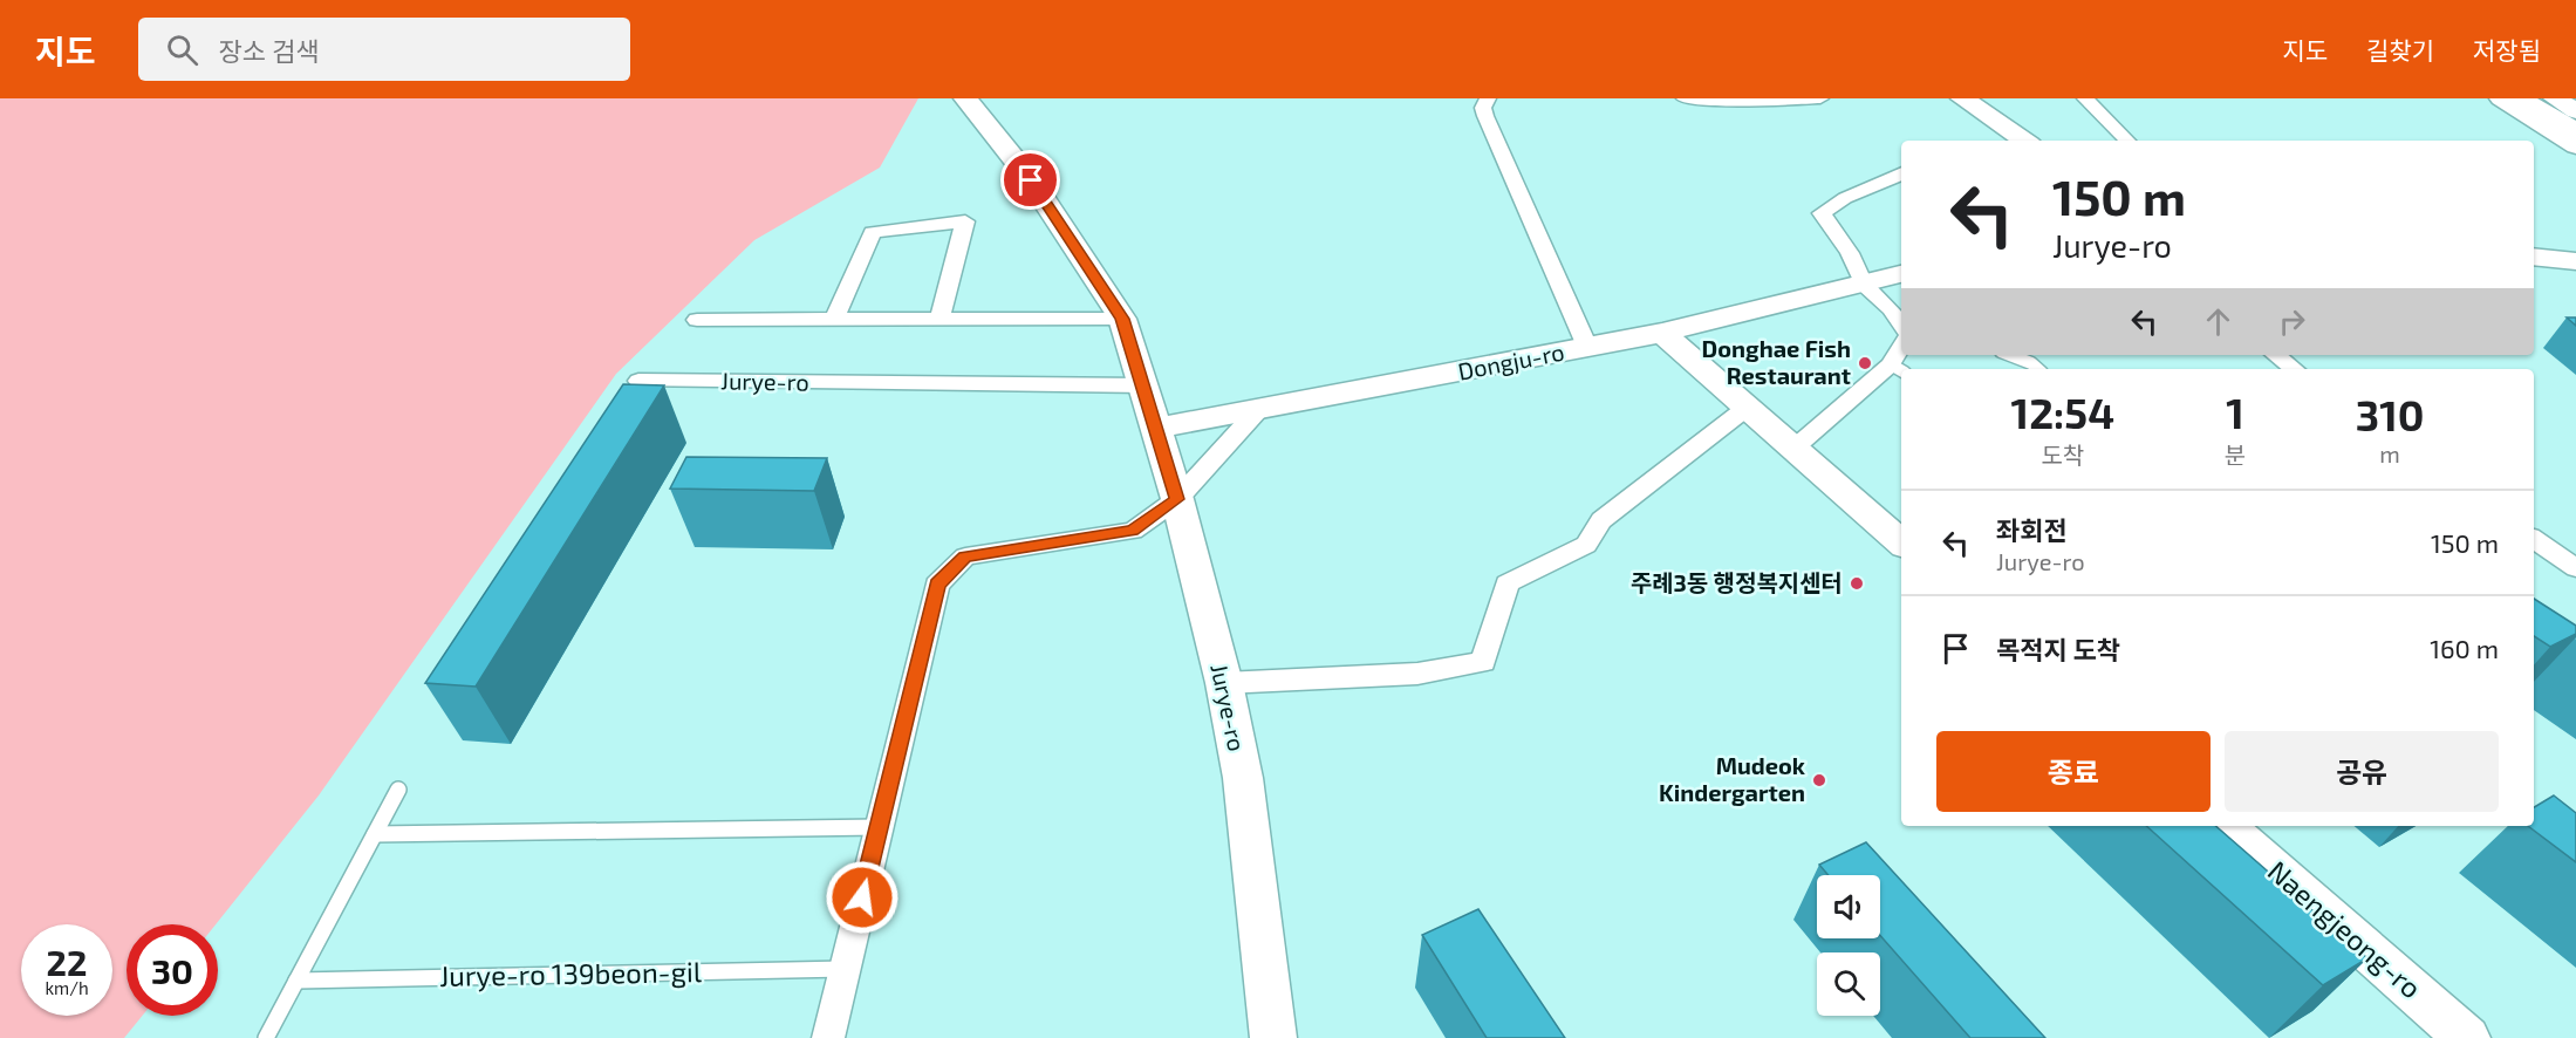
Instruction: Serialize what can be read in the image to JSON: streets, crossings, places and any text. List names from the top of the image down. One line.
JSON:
{"streets":{"street":["Dongju-ro","Jurye-ro","Naengjeong-ro"],"lane":["Jurye-ro 139beon-gil"]},"crossings":[["Dongju-ro","Jurye-ro"]],"places":["Donghae Fish Restaurant","주례3동 행정복지센터","Mudeok Kindergarten"],"page":{"header":"지도","search":"장소 검색","nav":["지도","길찾기","저장됨"],"turn":["150 m","Jurye-ro"],"eta":["12:54","도착","1","분","310","m"],"list":[{"name":"좌회전","note":"Jurye-ro","value":"150 m"},{"name":"목적지 도착","value":"160 m"}],"buttons":["종료","공유"],"speed":"22 km/h","limit":"30"}}
